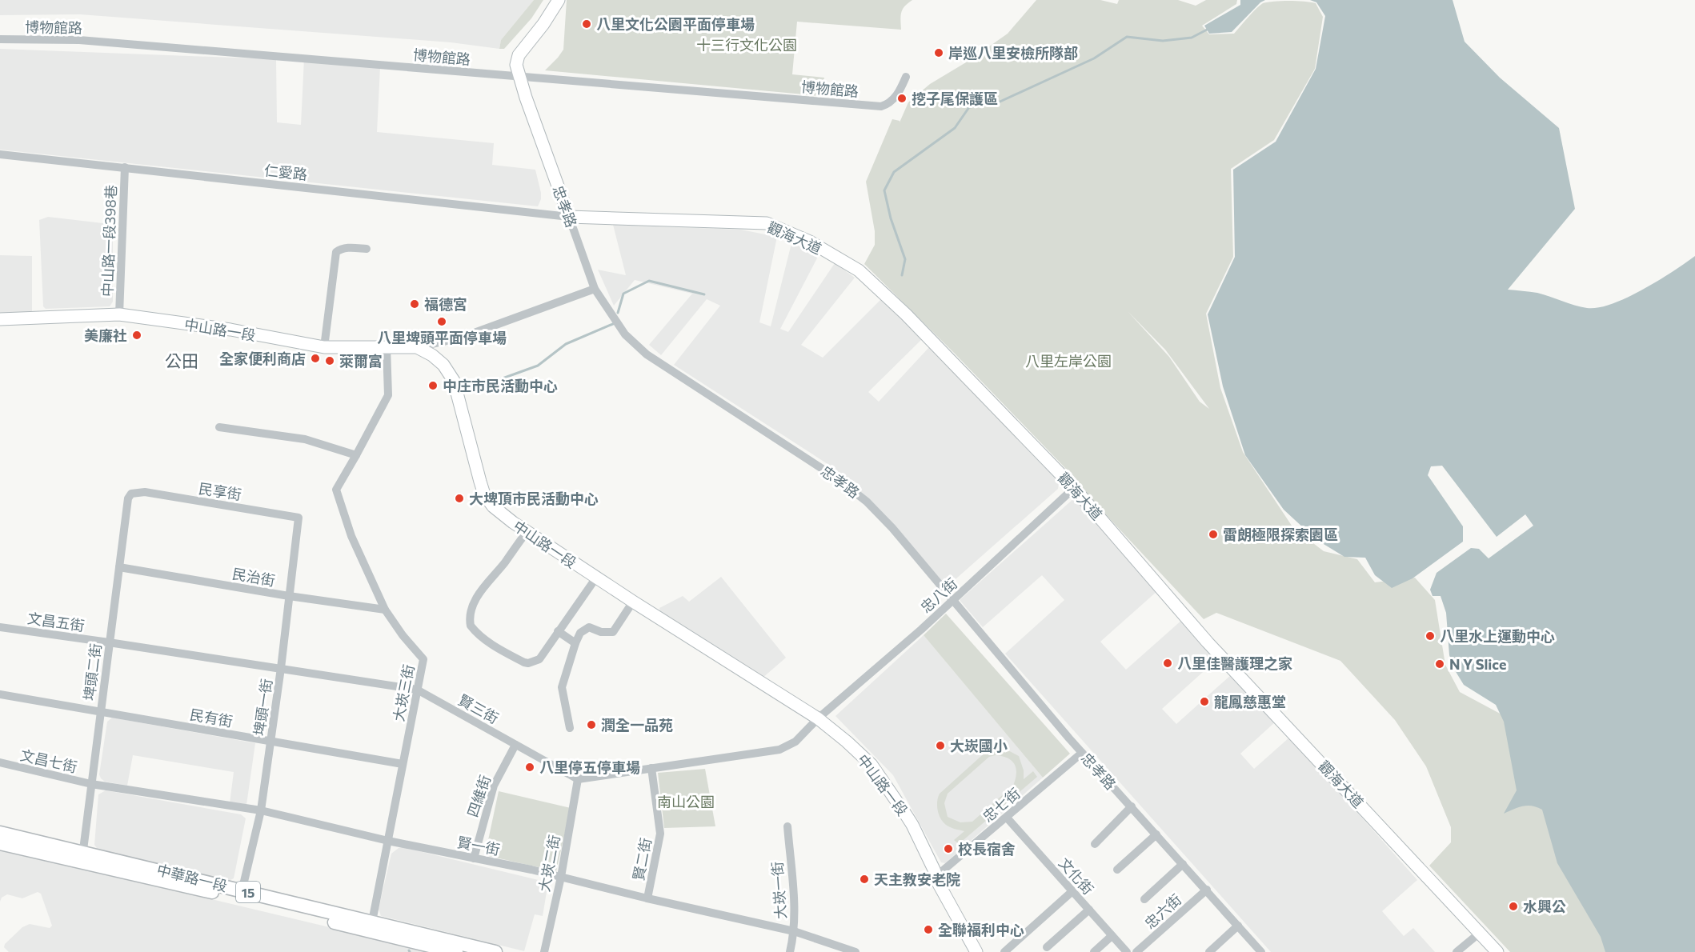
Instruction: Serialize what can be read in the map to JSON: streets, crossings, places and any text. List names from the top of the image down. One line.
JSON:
{"streets":{"main road":["中華路一段","15"],"street":["博物館路","仁愛路","忠孝路","觀海大道","中山路一段398巷","中山路一段","民享街","民治街","忠八街","文昌五街","埤頭二街","大崁三街","埤頭一街","賢三街","民有街","文昌七街","四維街","忠七街","賢一街","賢二街","大崁二街","文化街","大崁一街","忠六街"]},"crossings":[["博物館路","忠孝路"],["仁愛路","忠孝路"],["仁愛路","觀海大道"],["仁愛路","中山路一段398巷"],["忠孝路","觀海大道"],["忠孝路","忠八街"],["忠孝路","忠七街"],["忠孝路","忠六街"],["觀海大道","忠八街"],["中山路一段398巷","中山路一段"],["中山路一段","忠八街"],["中山路一段","大崁三街"],["中山路一段","忠七街"],["民享街","埤頭二街"],["民享街","埤頭一街"],["民治街","埤頭二街"],["民治街","大崁三街"],["民治街","埤頭一街"],["文昌五街","埤頭二街"],["文昌五街","賢三街"],["埤頭二街","賢三街"],["埤頭二街","民有街"],["埤頭二街","文昌七街"],["埤頭二街","賢一街"],["埤頭二街","中華路一段"],["大崁三街","賢三街"],["大崁三街","民有街"],["大崁三街","賢一街"],["大崁三街","中華路一段"],["埤頭一街","賢三街"],["埤頭一街","民有街"],["埤頭一街","賢一街"],["埤頭一街","中華路一段"],["賢三街","四維街"],["賢三街","大崁二街"],["文昌七街","賢一街"],["四維街","賢一街"],["忠七街","文化街"],["賢一街","賢二街"],["賢一街","大崁二街"],["賢一街","大崁一街"]],"districts":["公田"],"parks":["十三行文化公園","八里左岸公園","南山公園"],"places":["八里文化公園平面停車場","岸巡八里安檢所隊部","挖子尾保護區","福德宮","八里埤頭平面停車場","美廉社","全家便利商店","萊爾富","中庄市民活動中心","大埤頂市民活動中心","雷朗極限探索園區","八里水上運動中心","八里佳醫護理之家","N Y Slice","龍鳳慈惠堂","潤全一品苑","大崁國小","八里停五停車場","校長宿舍","天主教安老院","水興公","全聯福利中心"]}
